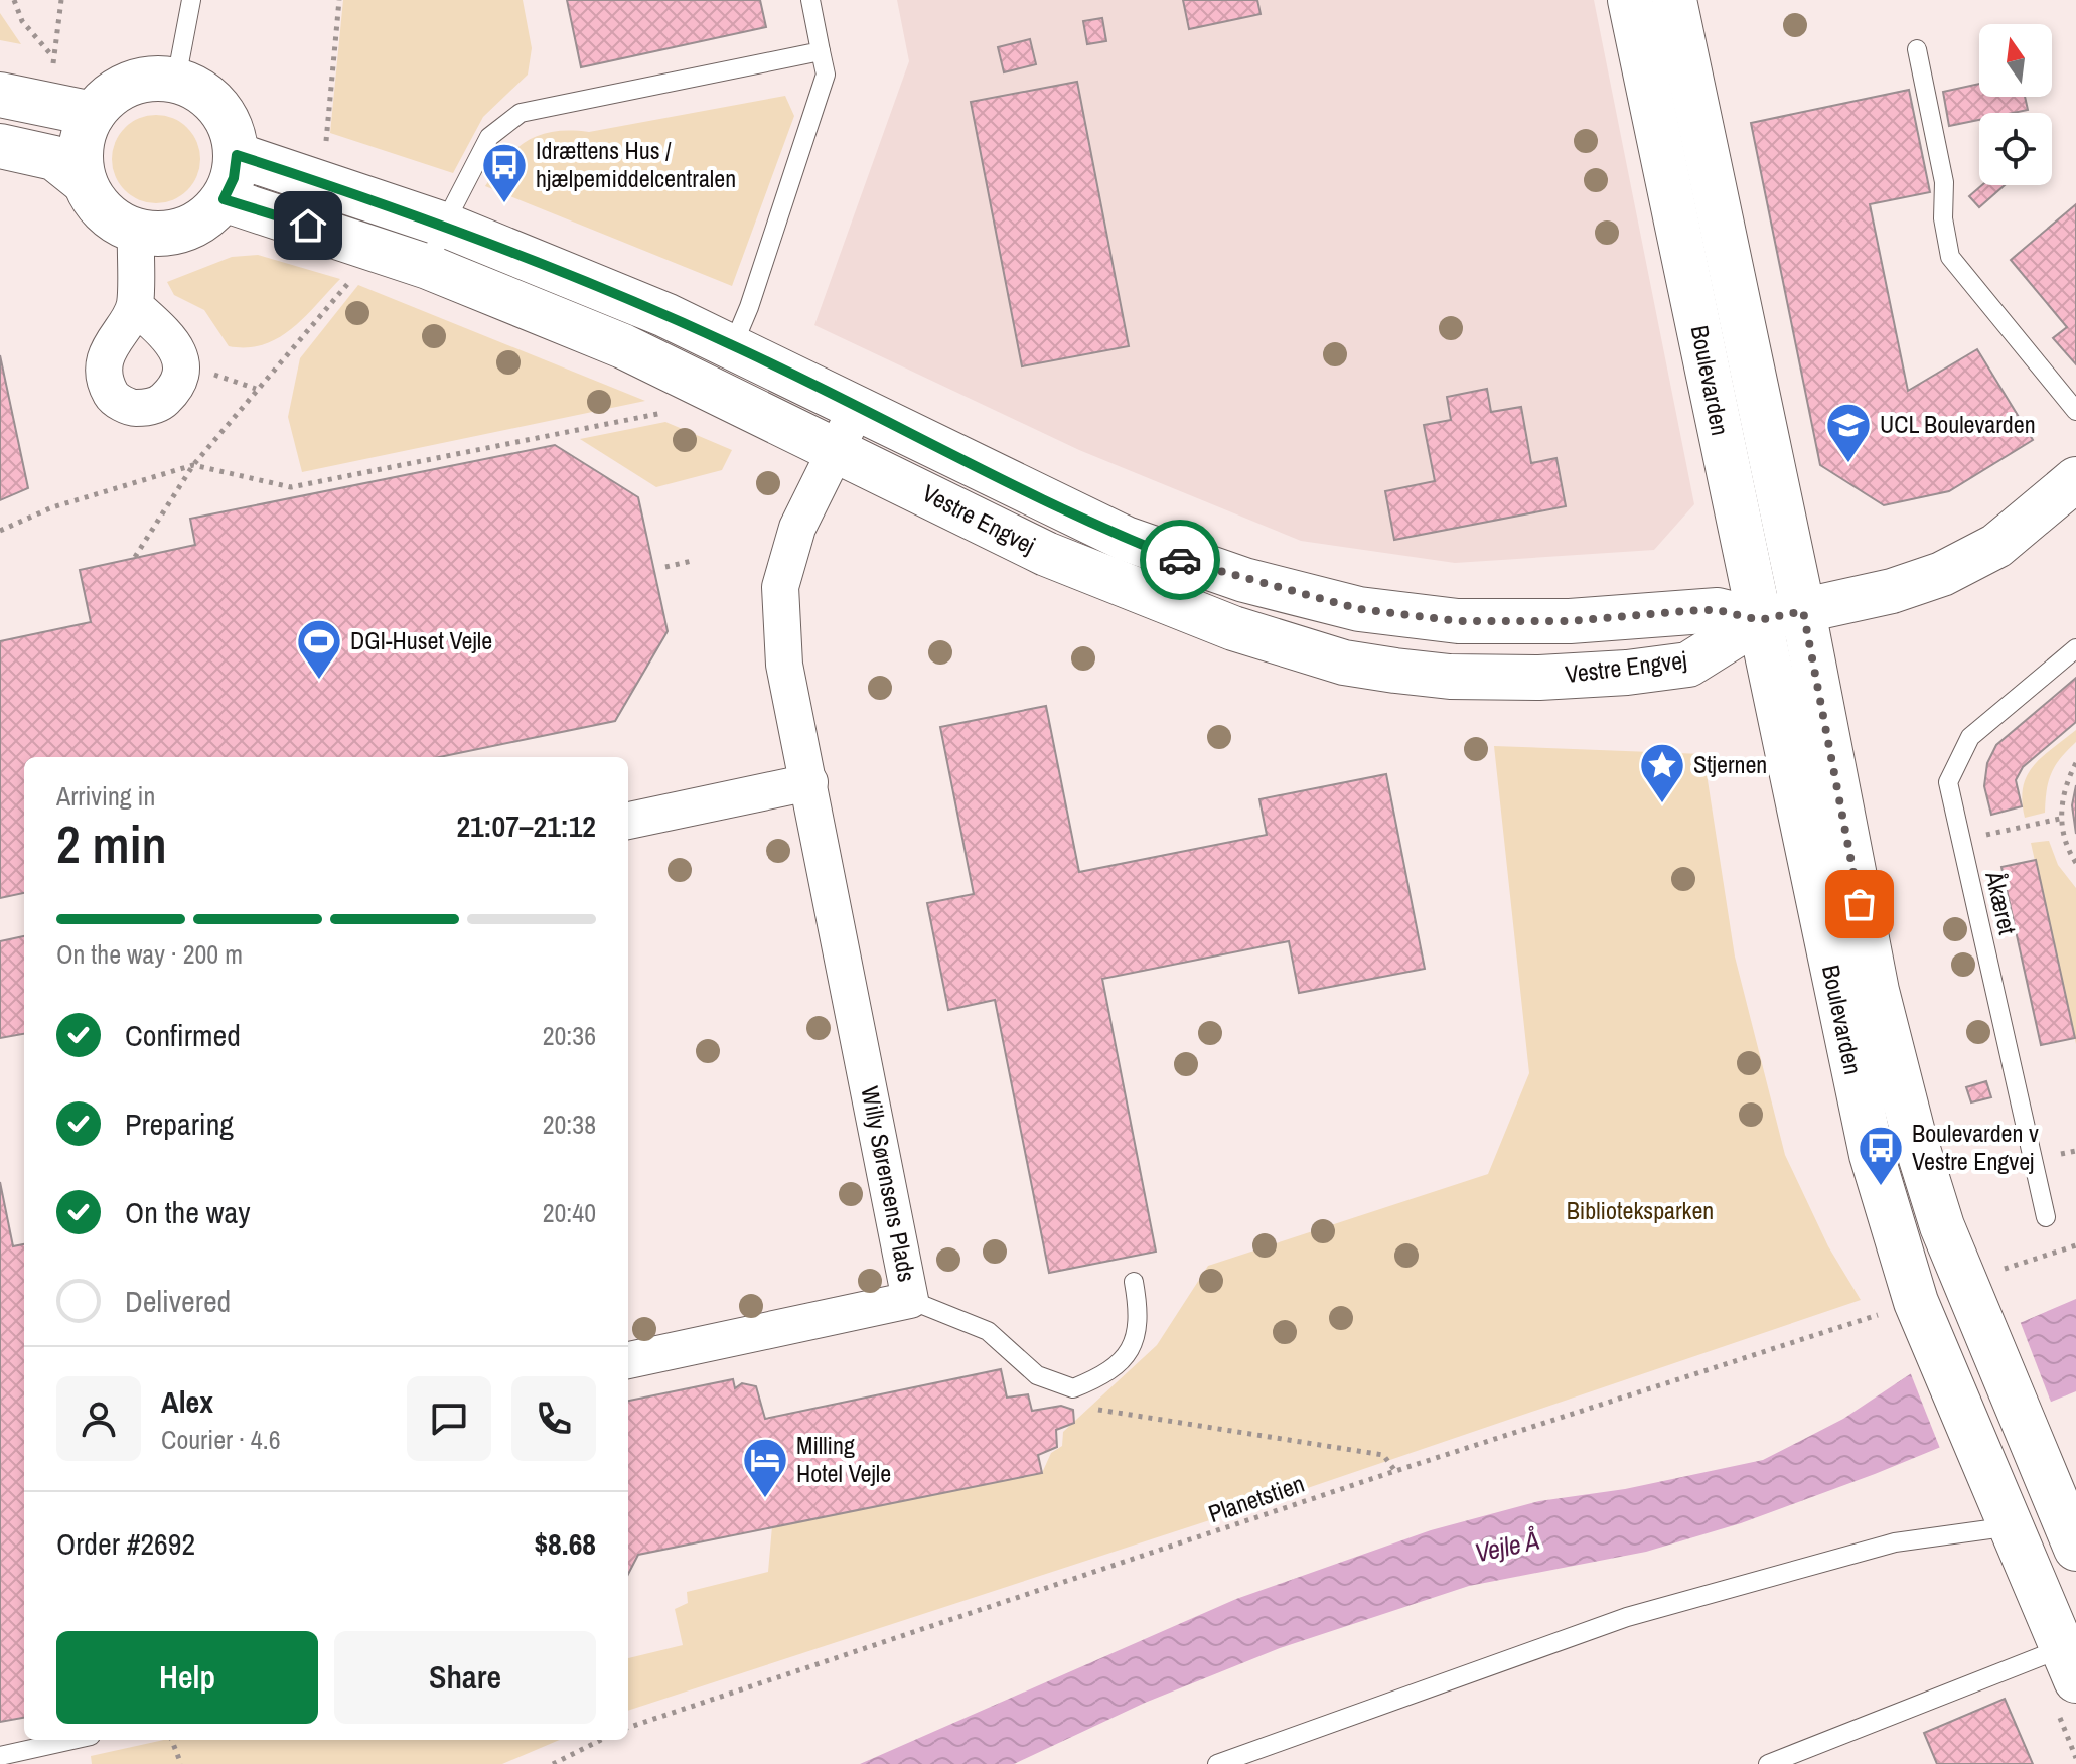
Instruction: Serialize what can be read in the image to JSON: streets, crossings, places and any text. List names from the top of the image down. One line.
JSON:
{"streets":{"street":["Boulevarden","Vestre Engvej","Willy Sørensens Plads"],"lane":["Åkæret"],"path":["Planetstien"]},"crossings":[["Boulevarden","Vestre Engvej"],["Vestre Engvej","Willy Sørensens Plads"]],"water":["Vejle Å"],"parks":["Biblioteksparken"],"places":{"bus stop":["Idrættens Hus / hjælpemiddelcentralen","Boulevarden v Vestre Engvej"],"school or university":["UCL Boulevarden"],"sports":["DGI-Huset Vejle"],"place":["Stjernen"],"hotel":["Milling Hotel Vejle"]},"north":"top","page":{"heading":["2 min","Arriving in","21:07–21:12"],"panel":["Alex","Courier · 4.6","Order #2692","$8.68"],"bar":"On the way · 200 m","list":[["Confirmed","20:36"],["Preparing","20:38"],["On the way","20:40"],"Delivered"],"buttons":["Help","Share"]}}
